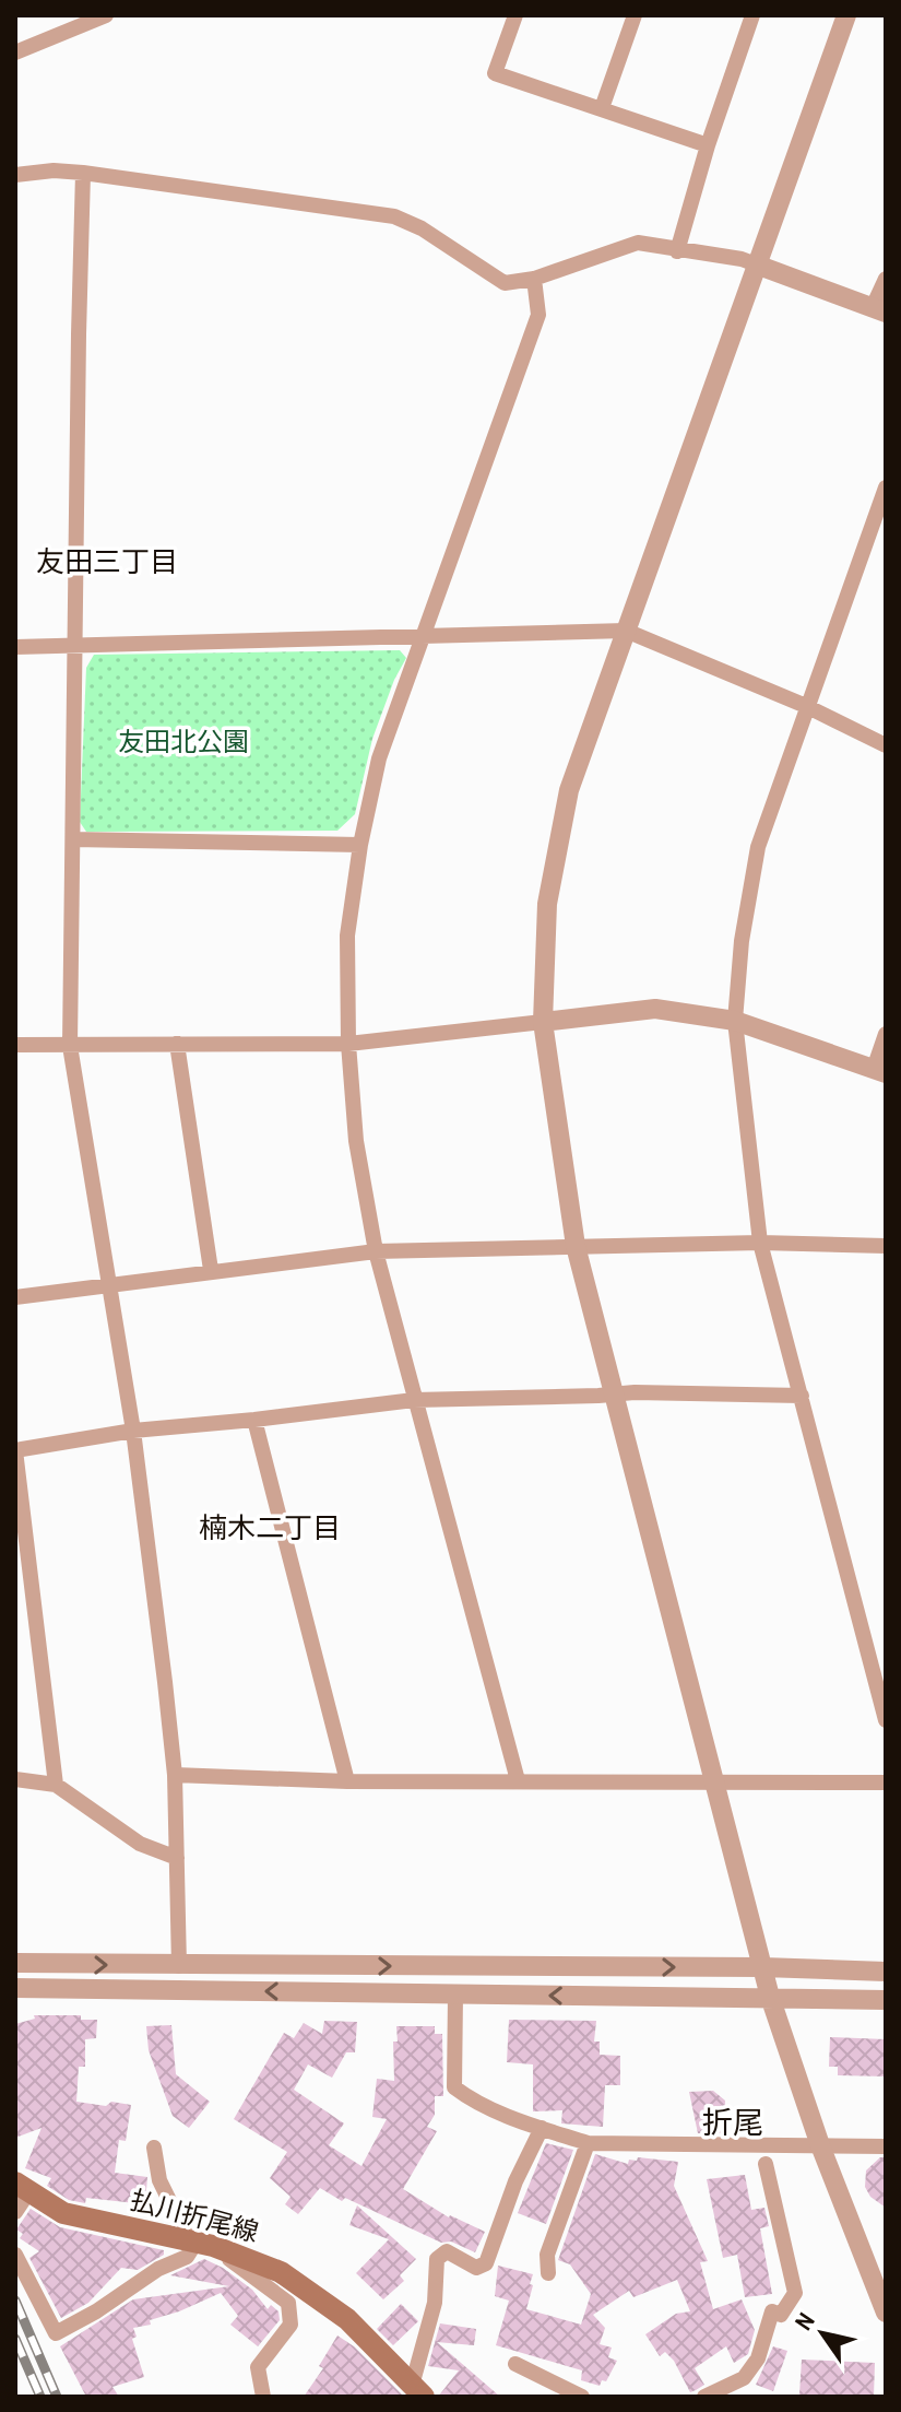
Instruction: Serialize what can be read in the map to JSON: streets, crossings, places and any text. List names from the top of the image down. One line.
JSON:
{"streets":{"main road":["払川折尾線"]},"districts":["友田三丁目","楠木二丁目","折尾"],"parks":["友田北公園"],"north":"top left"}
